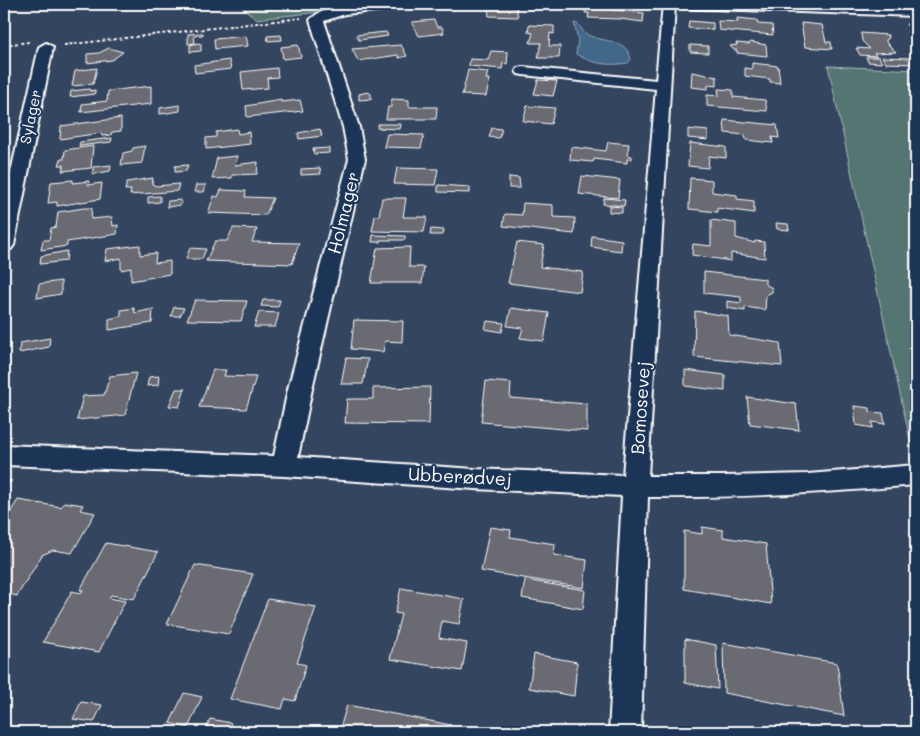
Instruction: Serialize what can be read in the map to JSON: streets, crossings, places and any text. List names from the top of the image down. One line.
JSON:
{"streets":{"street":["Sylager","Holmager","Bomosevej","Ubberødvej"]},"crossings":[["Holmager","Ubberødvej"],["Bomosevej","Ubberødvej"]]}
